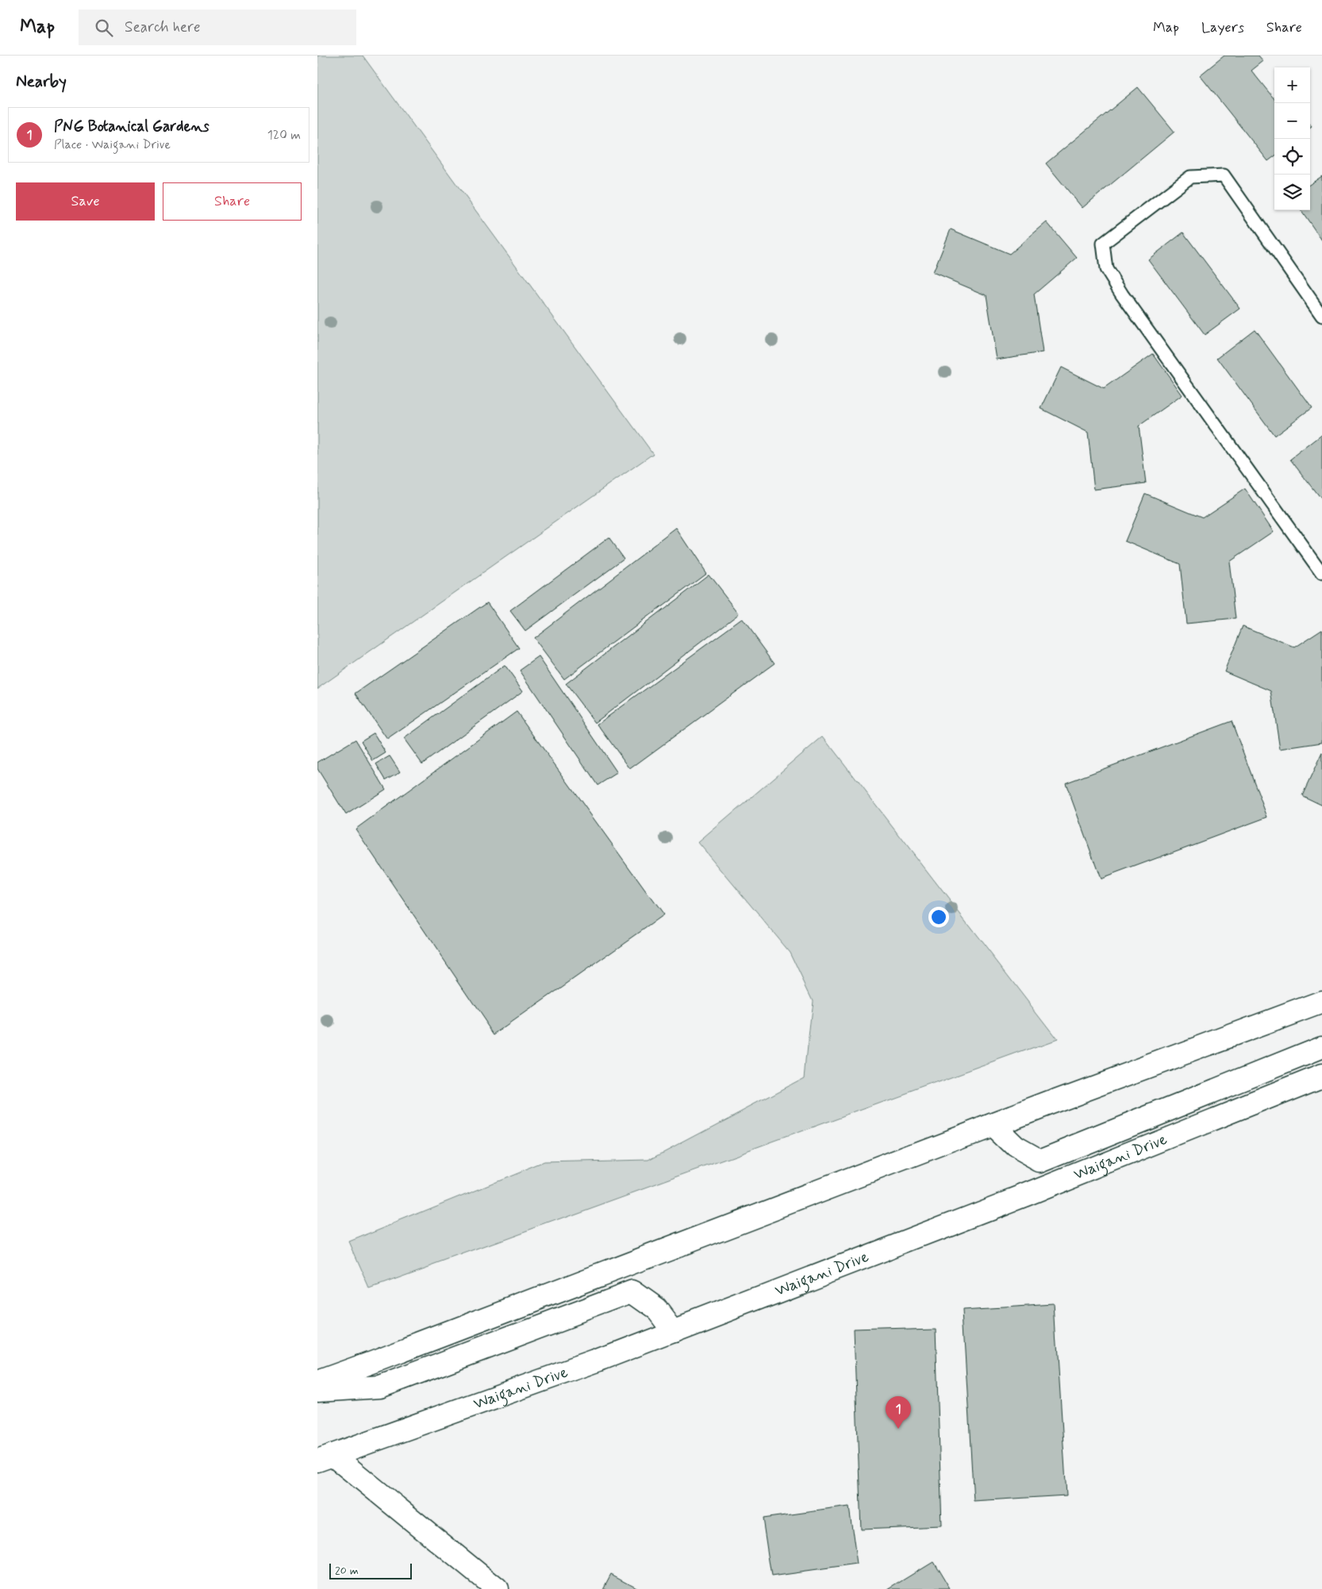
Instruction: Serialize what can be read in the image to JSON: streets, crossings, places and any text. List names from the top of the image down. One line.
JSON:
{"streets":{"main road":["Waigani Drive"]},"scale_bar":"20 m","page":{"header":"Map","search":"Search here","nav":["Map","Layers","Share"],"heading":"Nearby","map_buttons":["+","−"],"list":[{"mark":"1","name":"PNG Botanical Gardens","note":"Place · Waigani Drive","value":"120 m"}],"buttons":["Save","Share"],"pins":"1","scale":"20 m"}}
